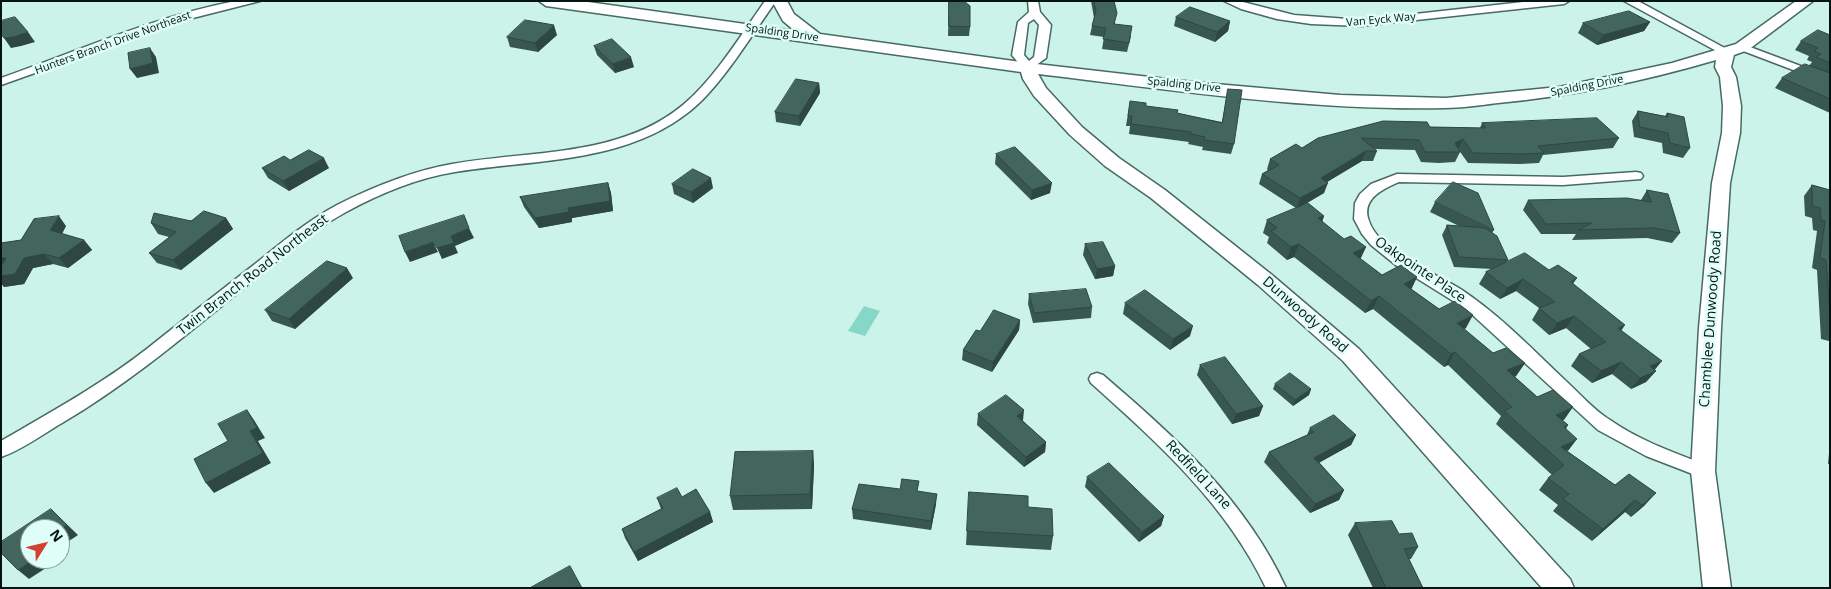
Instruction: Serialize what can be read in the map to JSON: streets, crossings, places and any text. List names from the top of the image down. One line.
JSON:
{"streets":{"street":["Van Eyck Way","Spalding Drive","Hunters Branch Drive Northeast","Oakpointe Place","Twin Branch Road Northeast","Dunwoody Road","Chamblee Dunwoody Road","Redfield Lane"]},"crossings":[["Spalding Drive","Twin Branch Road Northeast"],["Spalding Drive","Dunwoody Road"],["Spalding Drive","Chamblee Dunwoody Road"],["Oakpointe Place","Chamblee Dunwoody Road"]],"north":"top right"}
